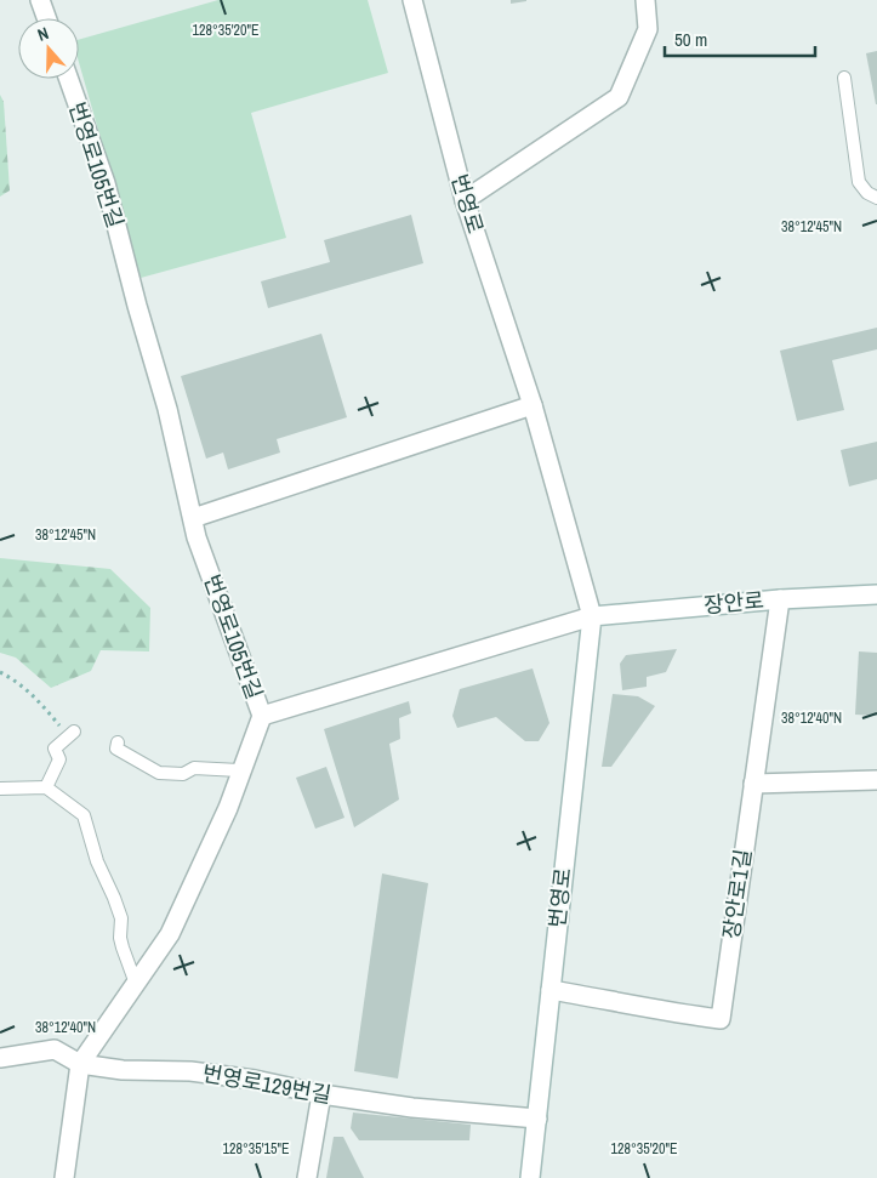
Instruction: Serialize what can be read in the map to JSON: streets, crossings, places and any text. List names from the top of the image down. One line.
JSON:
{"streets":{"street":["번영로105번길","번영로","장안로","장안로1길","번영로129번길"]},"crossings":[["번영로105번길","번영로129번길"],["번영로","장안로"],["번영로","장안로1길"],["번영로","번영로129번길"],["장안로","장안로1길"]],"scale_bar":"50 m","north":"top","coordinates":["128°35'20\"E","38°12'45\"N","38°12'40\"N","128°35'15\"E"]}
